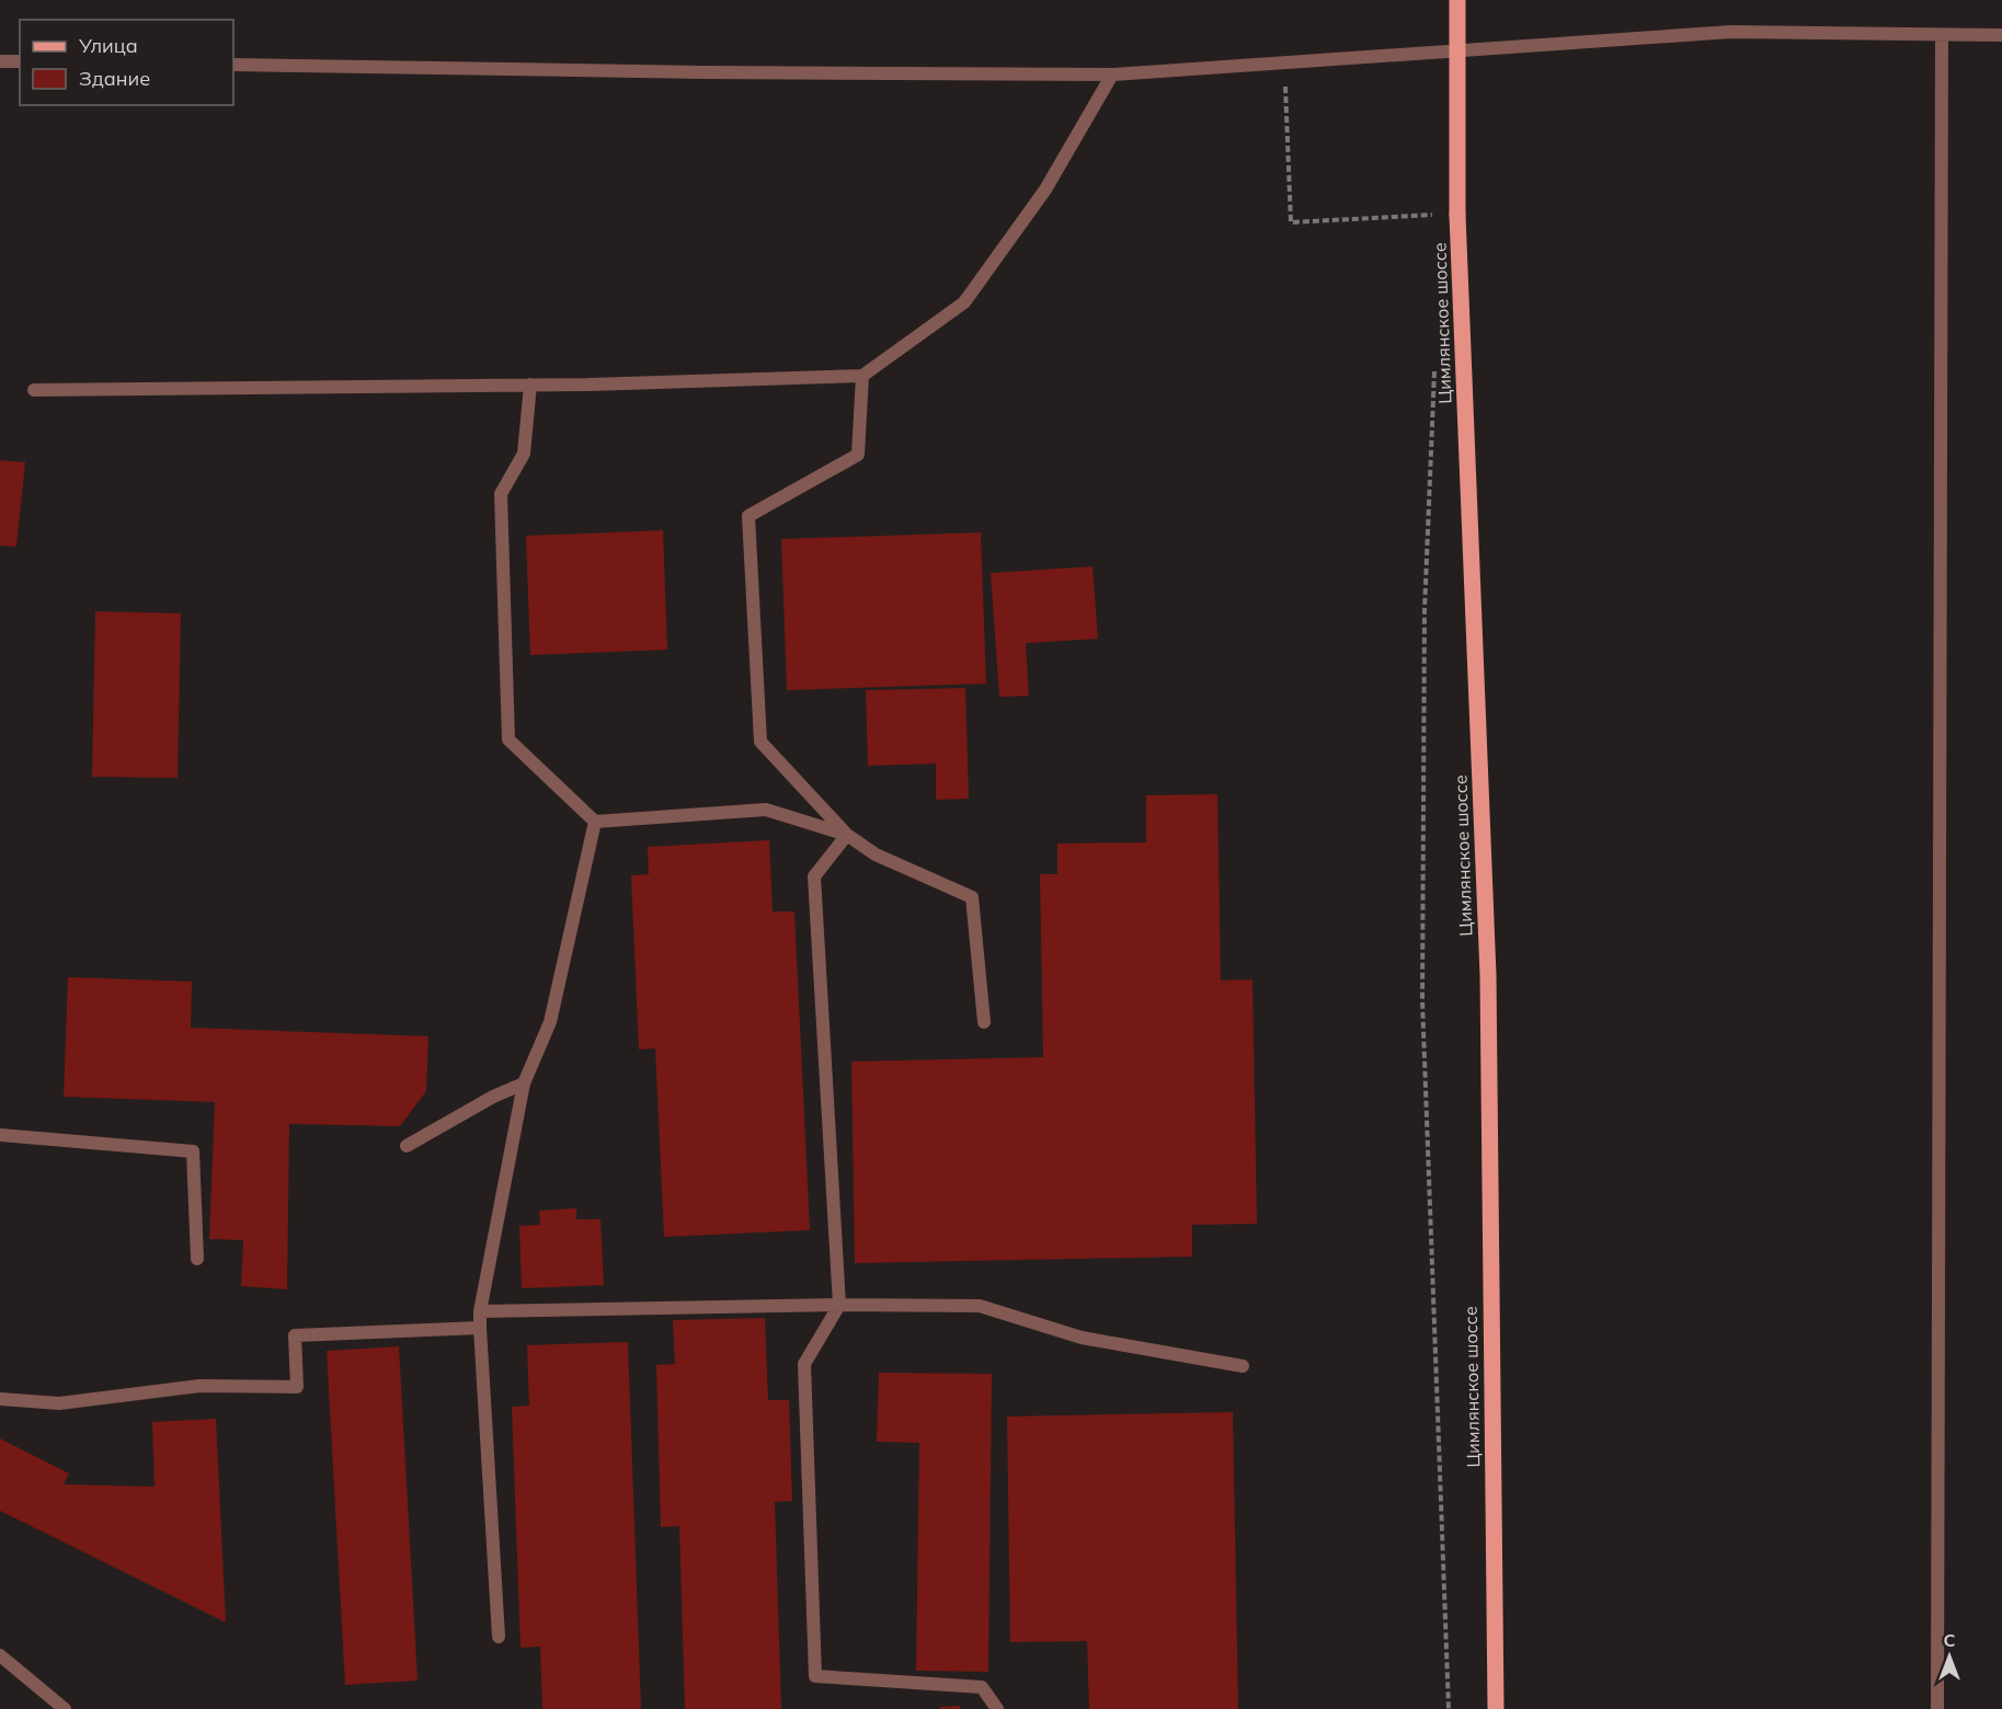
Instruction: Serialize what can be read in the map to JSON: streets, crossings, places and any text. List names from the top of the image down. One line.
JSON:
{"streets":{"main road":["Цимлянское шоссе"]},"legend":["Улица","Здание"],"north":"top"}
